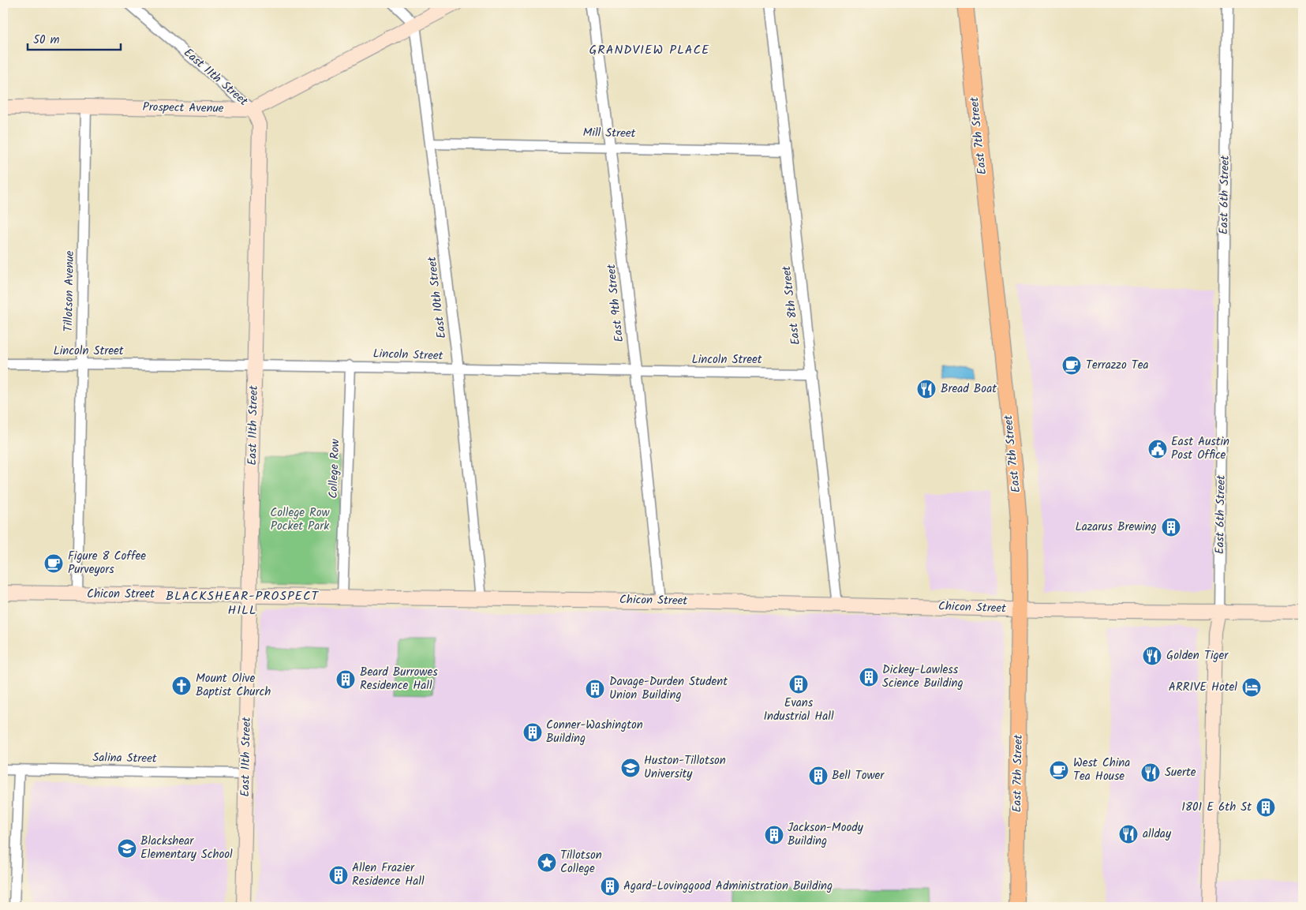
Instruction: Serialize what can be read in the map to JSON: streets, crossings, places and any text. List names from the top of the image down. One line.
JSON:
{"streets":{"main road":["East 7th Street"],"street":["East 11th Street","Prospect Avenue","Mill Street","East 6th Street","Tillotson Avenue","East 10th Street","East 9th Street","East 8th Street","Lincoln Street","College Row","Chicon Street","Salina Street"]},"crossings":[["East 11th Street","Prospect Avenue"],["East 11th Street","Lincoln Street"],["East 11th Street","Chicon Street"],["East 11th Street","Salina Street"],["Prospect Avenue","Tillotson Avenue"],["Prospect Avenue","East 10th Street"],["Mill Street","East 10th Street"],["Mill Street","East 9th Street"],["Mill Street","East 8th Street"],["East 7th Street","Chicon Street"],["East 6th Street","Chicon Street"],["Tillotson Avenue","Lincoln Street"],["Tillotson Avenue","Chicon Street"],["East 10th Street","Lincoln Street"],["East 10th Street","Chicon Street"],["East 9th Street","Lincoln Street"],["East 9th Street","Chicon Street"],["East 8th Street","Lincoln Street"],["East 8th Street","Chicon Street"],["Lincoln Street","College Row"],["College Row","Chicon Street"]],"districts":["GRANDVIEW PLACE","BLACKSHEAR-PROSPECT HILL"],"parks":["College Row Pocket Park"],"places":{"cafe":["Terrazzo Tea","Figure 8 Coffee Purveyors","West China Tea House"],"restaurant":["Bread Boat","Golden Tiger","Suerte","allday"],"public building":["East Austin Post Office"],"building":["Lazarus Brewing","Dickey-Lawless Science Building","Beard Burrowes Residence Hall","Evans Industrial Hall","Davage-Durden Student Union Building","Conner-Washington Building","Bell Tower","1801 E 6th St","Jackson-Moody Building","Allen Frazier Residence Hall","Agard-Lovinggood Administration Building"],"church":["Mount Olive Baptist Church"],"hotel":["ARRIVE Hotel"],"school or university":["Huston-Tillotson University","Blackshear Elementary School"],"place":["Tillotson College"]},"scale_bar":"50 m"}
